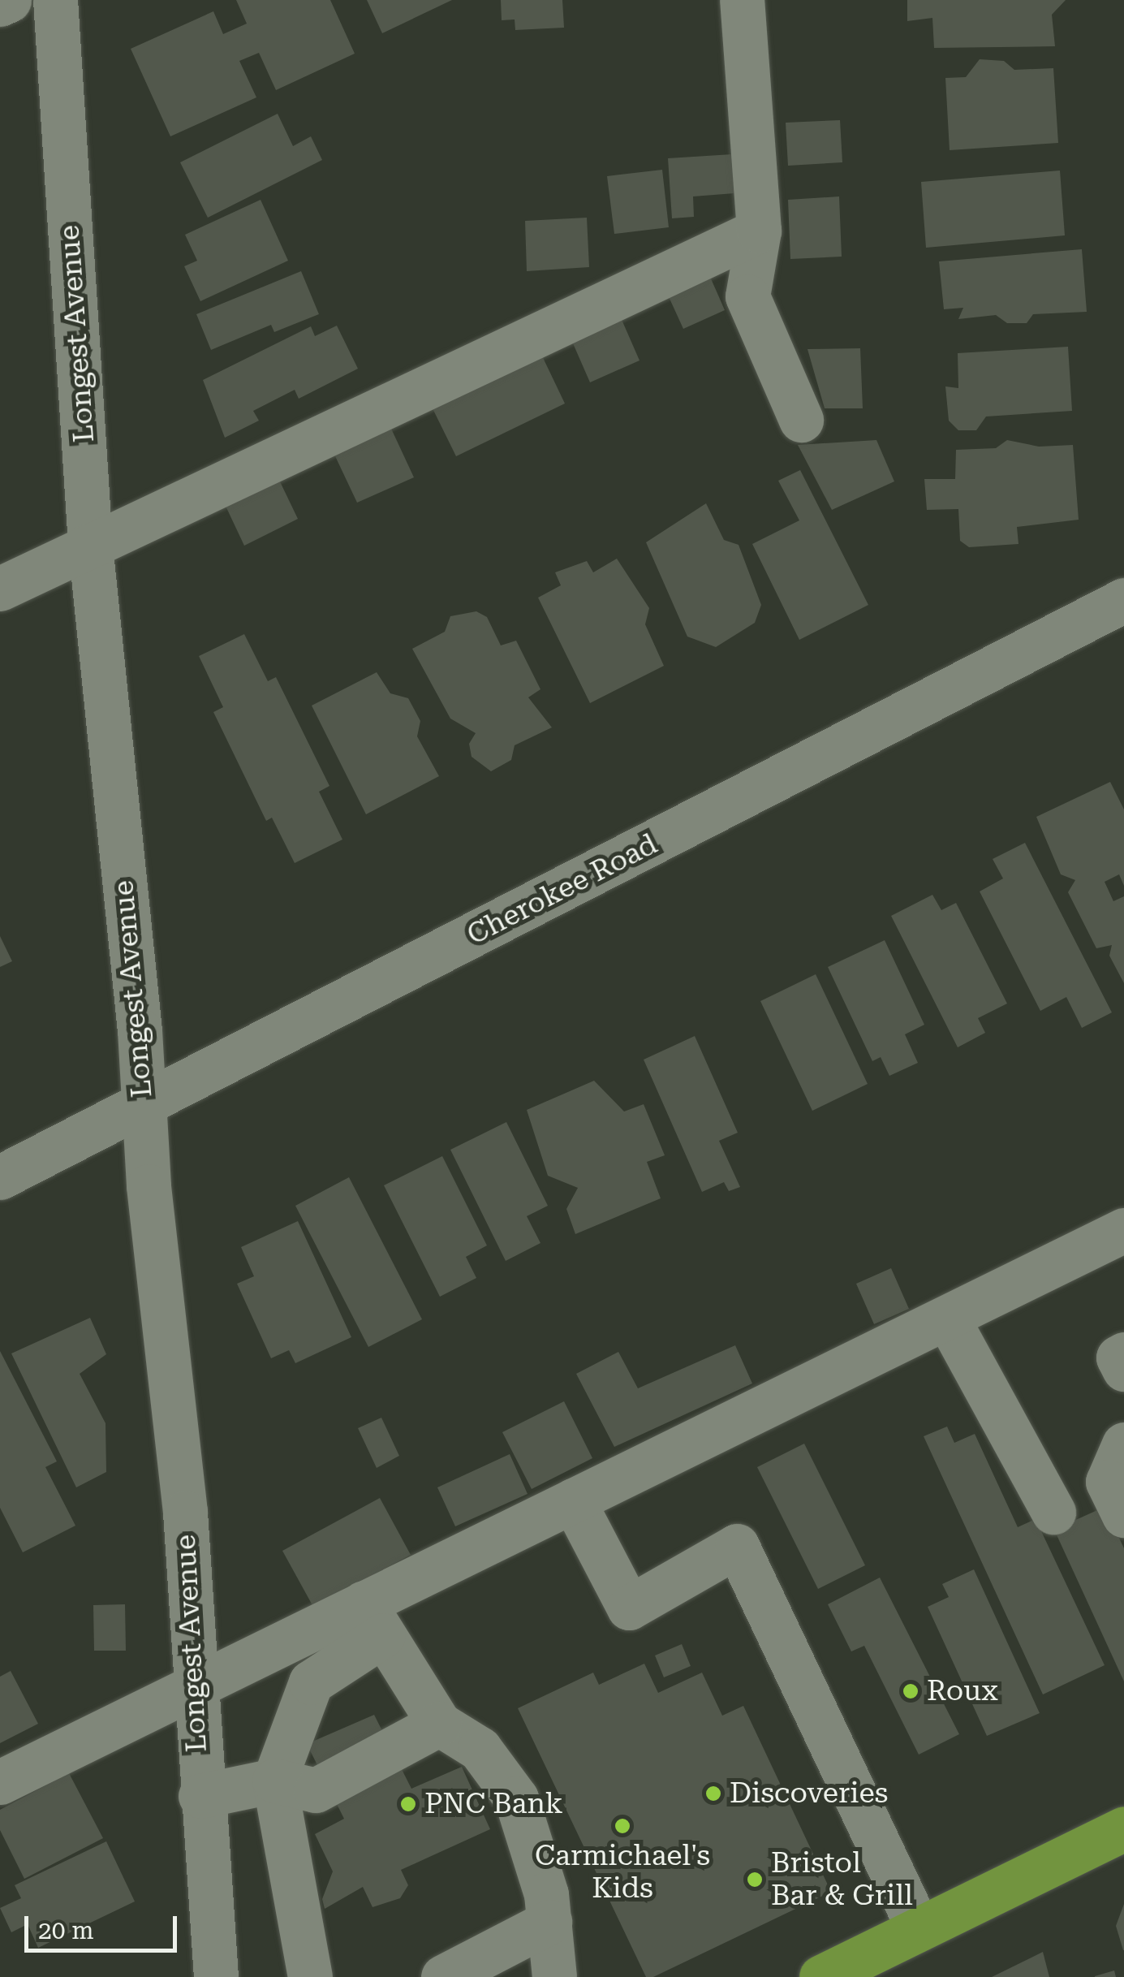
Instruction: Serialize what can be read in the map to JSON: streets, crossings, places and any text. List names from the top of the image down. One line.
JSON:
{"streets":{"street":["Longest Avenue","Cherokee Road"]},"crossings":[["Longest Avenue","Cherokee Road"]],"places":["Roux","Discoveries","PNC Bank","Carmichael's Kids","Bristol Bar & Grill"],"scale_bar":"20 m"}
